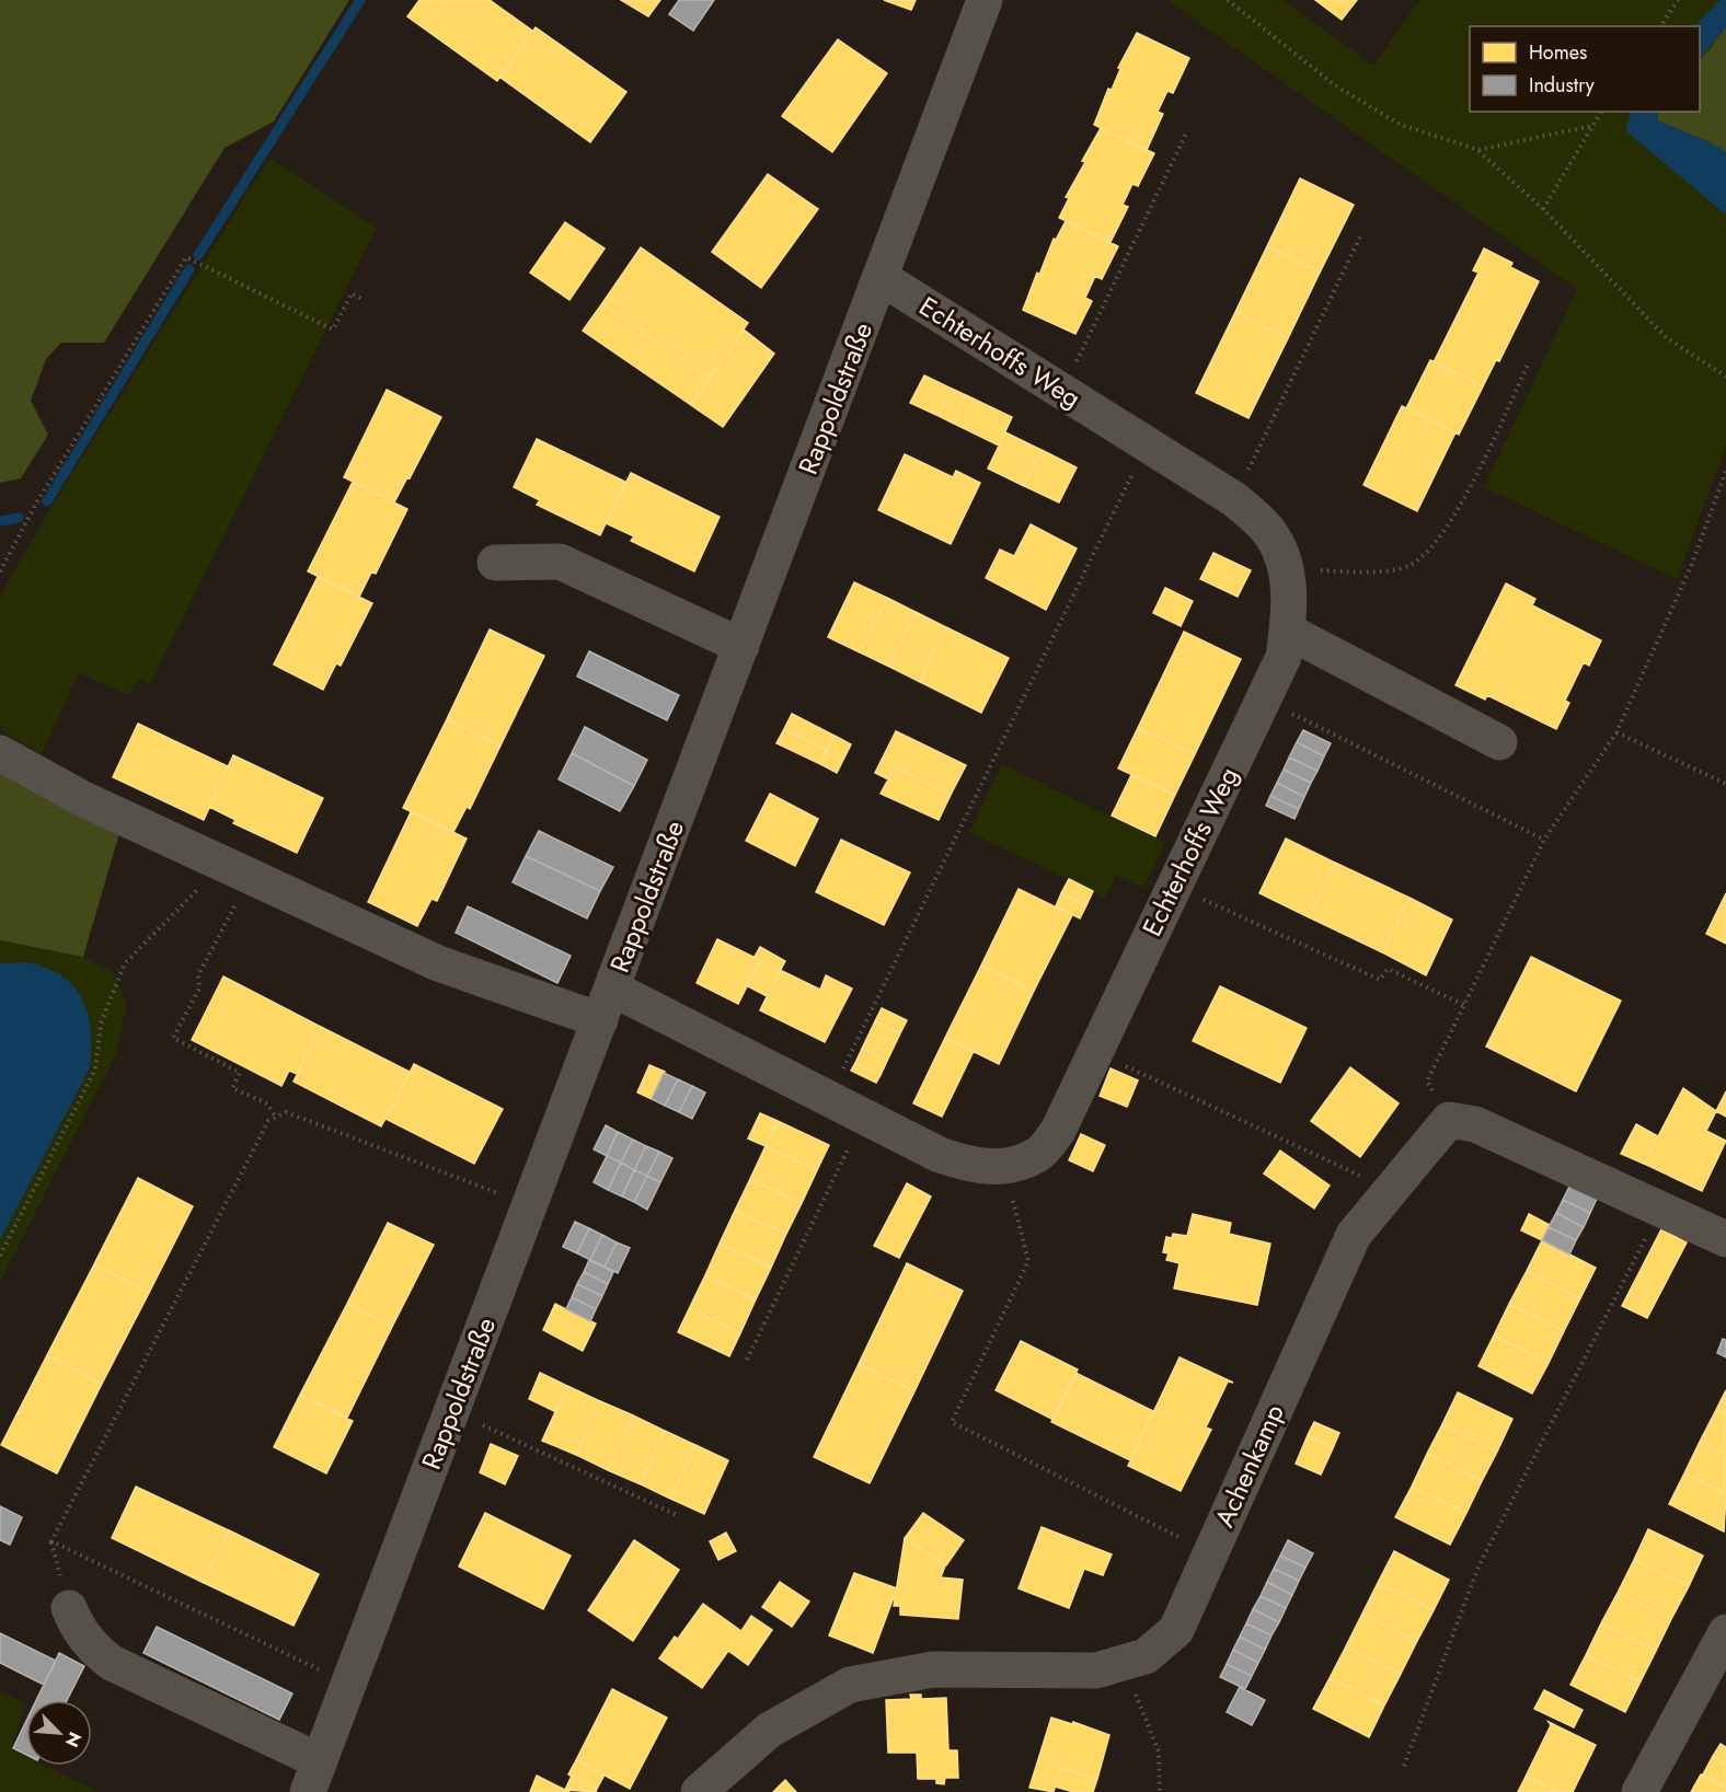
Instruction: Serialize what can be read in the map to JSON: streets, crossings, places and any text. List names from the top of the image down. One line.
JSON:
{"streets":{"street":["Echterhoffs Weg","Rappoldstraße","Achenkamp"]},"crossings":[["Echterhoffs Weg","Rappoldstraße"]],"legend":["Homes","Industry"],"north":"bottom right"}
